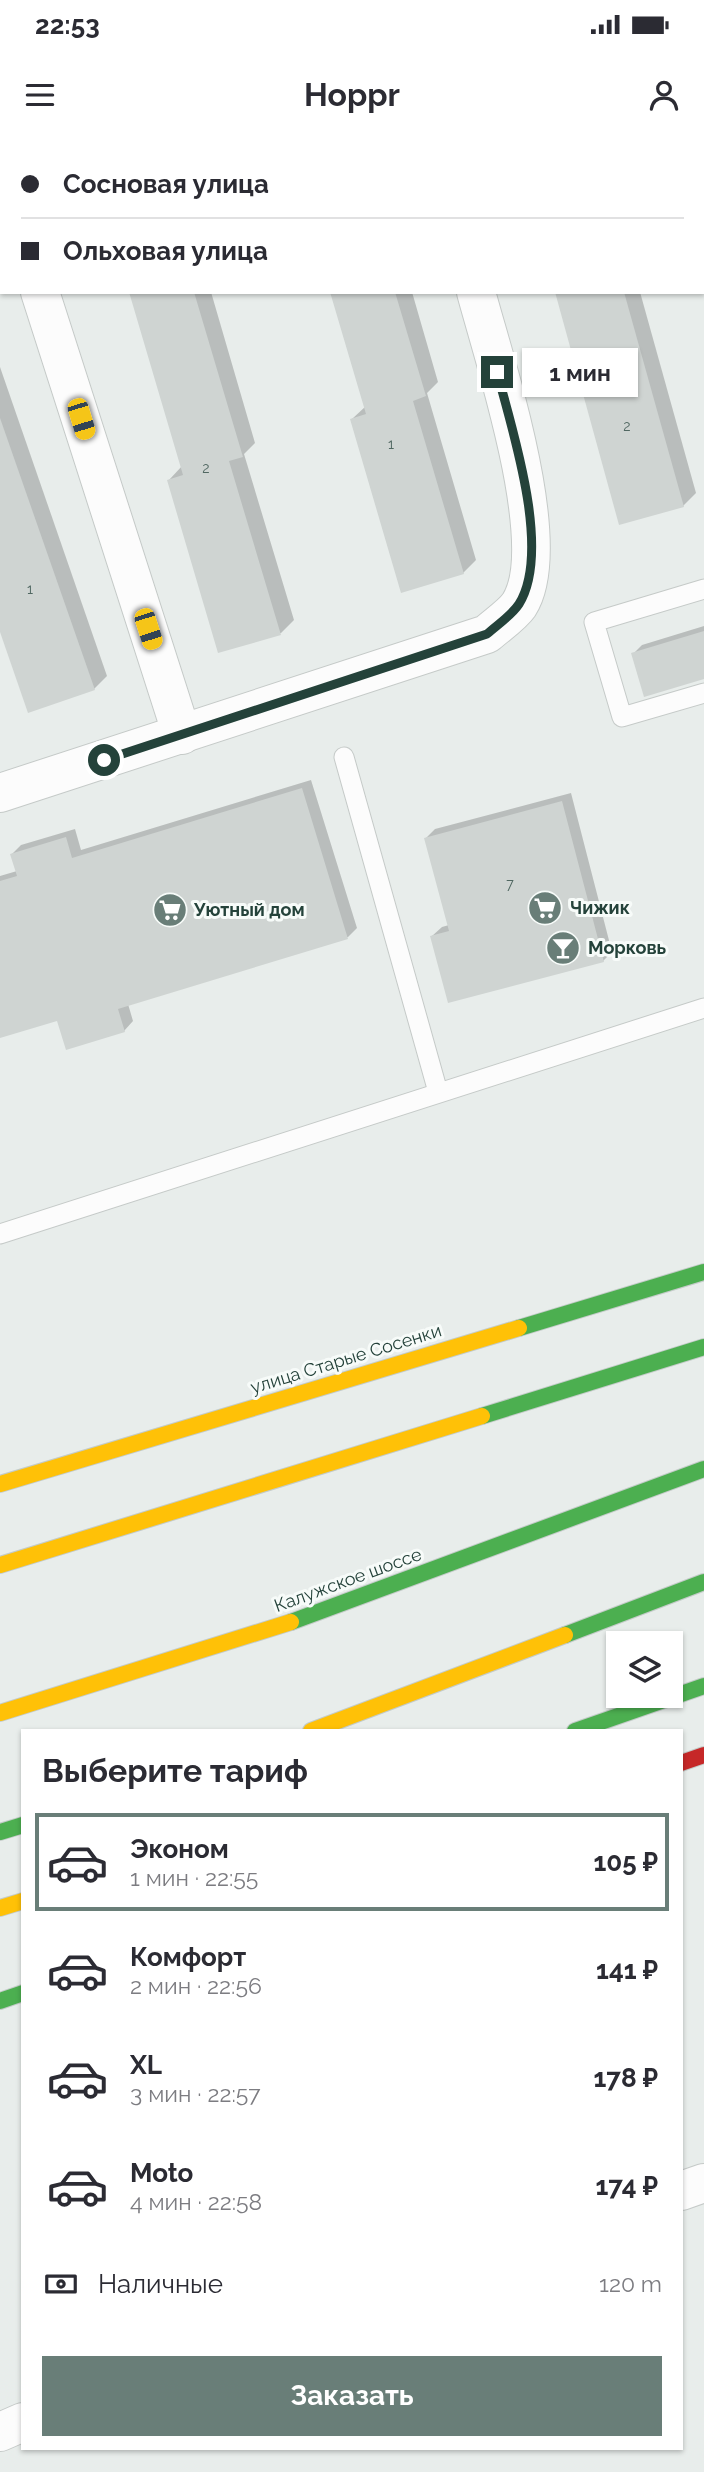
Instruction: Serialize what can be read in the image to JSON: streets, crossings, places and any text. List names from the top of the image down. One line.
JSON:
{"streets":{"main road":["улица Старые Сосенки","Калужское шоссе"]},"places":{"supermarket":["Чижик","Уютный дом"],"bar":["Морковь"]},"house_numbers":["2","1","2","1","7"],"page":{"status":"22:53","header":"Hoppr","banner":["Сосновая улица","Ольховая улица"],"bubble":"1 мин","heading":"Выберите тариф","list":[{"name":"Эконом","note":"1 мин · 22:55","value":"105 ₽"},{"name":"Комфорт","note":"2 мин · 22:56","value":"141 ₽"},{"name":"XL","note":"3 мин · 22:57","value":"178 ₽"},{"name":"Moto","note":"4 мин · 22:58","value":"174 ₽"}],"pay":["Наличные","120 m"],"buttons":"Заказать"}}
